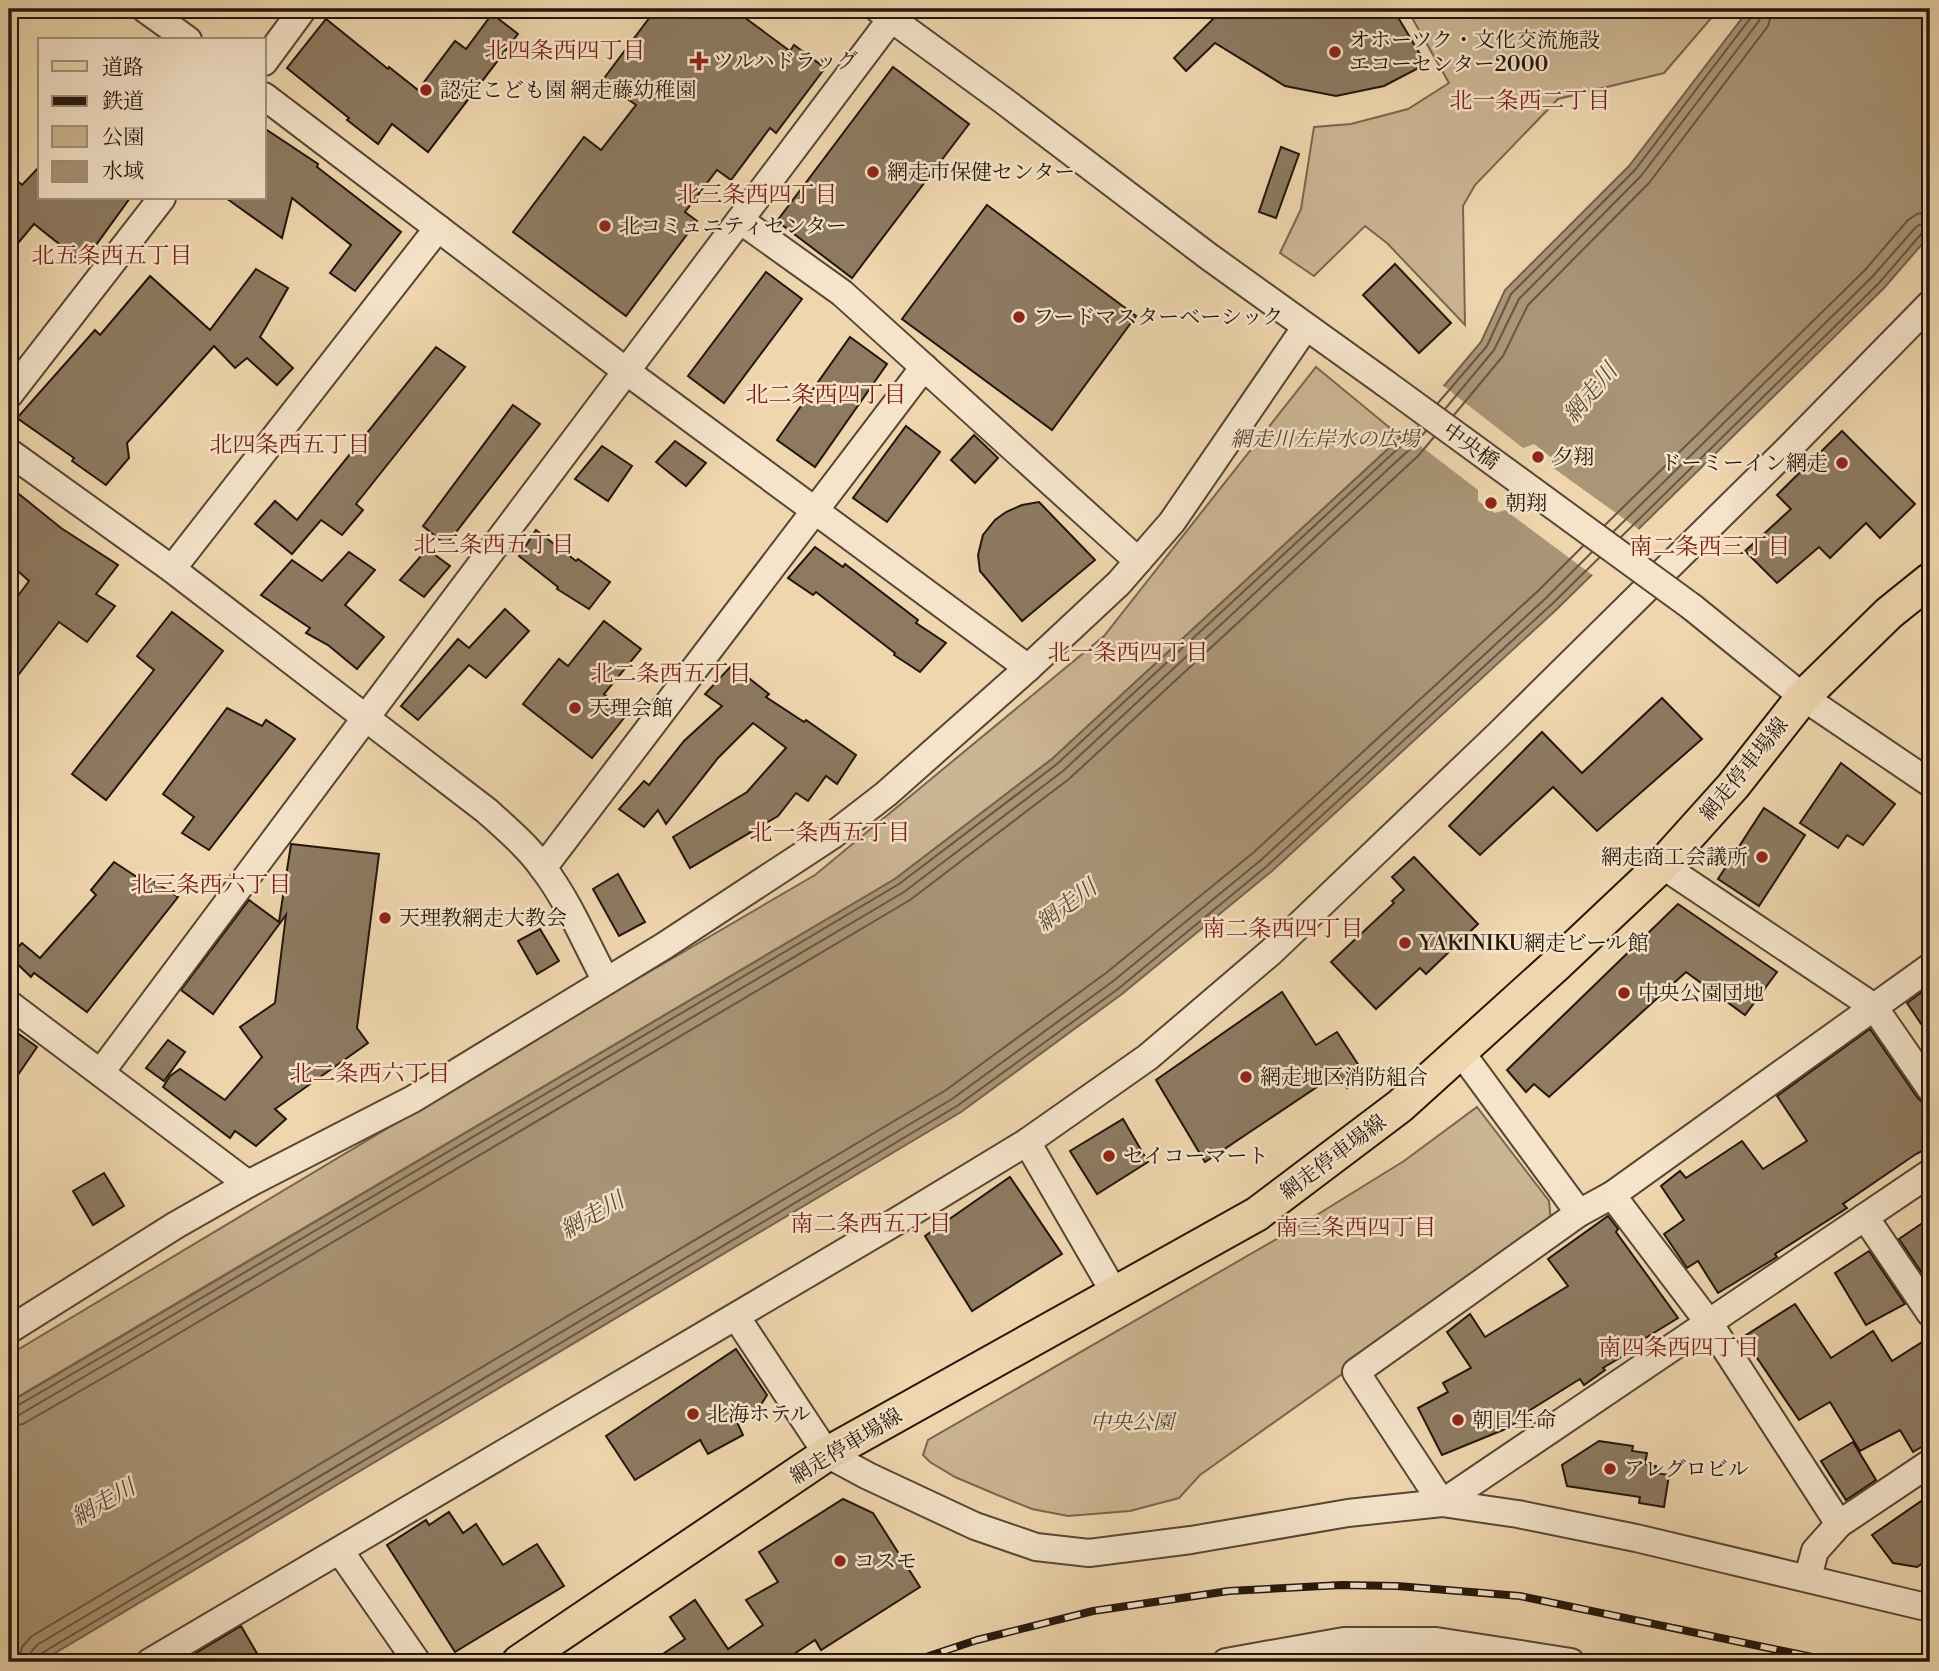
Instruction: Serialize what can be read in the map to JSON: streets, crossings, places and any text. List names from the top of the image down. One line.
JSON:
{"streets":{"main road":["網走停車場線"],"street":["中央橋"]},"crossings":[["中央橋","網走停車場線"]],"districts":["北四条西四丁目","北一条西二丁目","北三条西四丁目","北五条西五丁目","北二条西四丁目","北四条西五丁目","北三条西五丁目","南二条西三丁目","北一条西四丁目","北二条西五丁目","北一条西五丁目","北三条西六丁目","南二条西四丁目","北二条西六丁目","南二条西五丁目","南三条西四丁目","南四条西四丁目"],"water":["網走川"],"parks":["網走川左岸水の広場","中央公園"],"places":{"other":["オホーツク・文化交流施設 エコーセンター2000","認定こども園 網走藤幼稚園","網走市保健センター","北コミュニティセンター","フードマスターベーシック","夕翔","ドーミーイン網走","朝翔","天理会館","網走商工会議所","天理教網走大教会","YAKINIKU網走ビール館","中央公園団地","網走地区消防組合","セイコーマート","北海ホテル","朝日生命","アレグロビル","コスモ"],"health":["ツルハドラッグ"]},"legend":["道路","鉄道","公園","水域"]}
